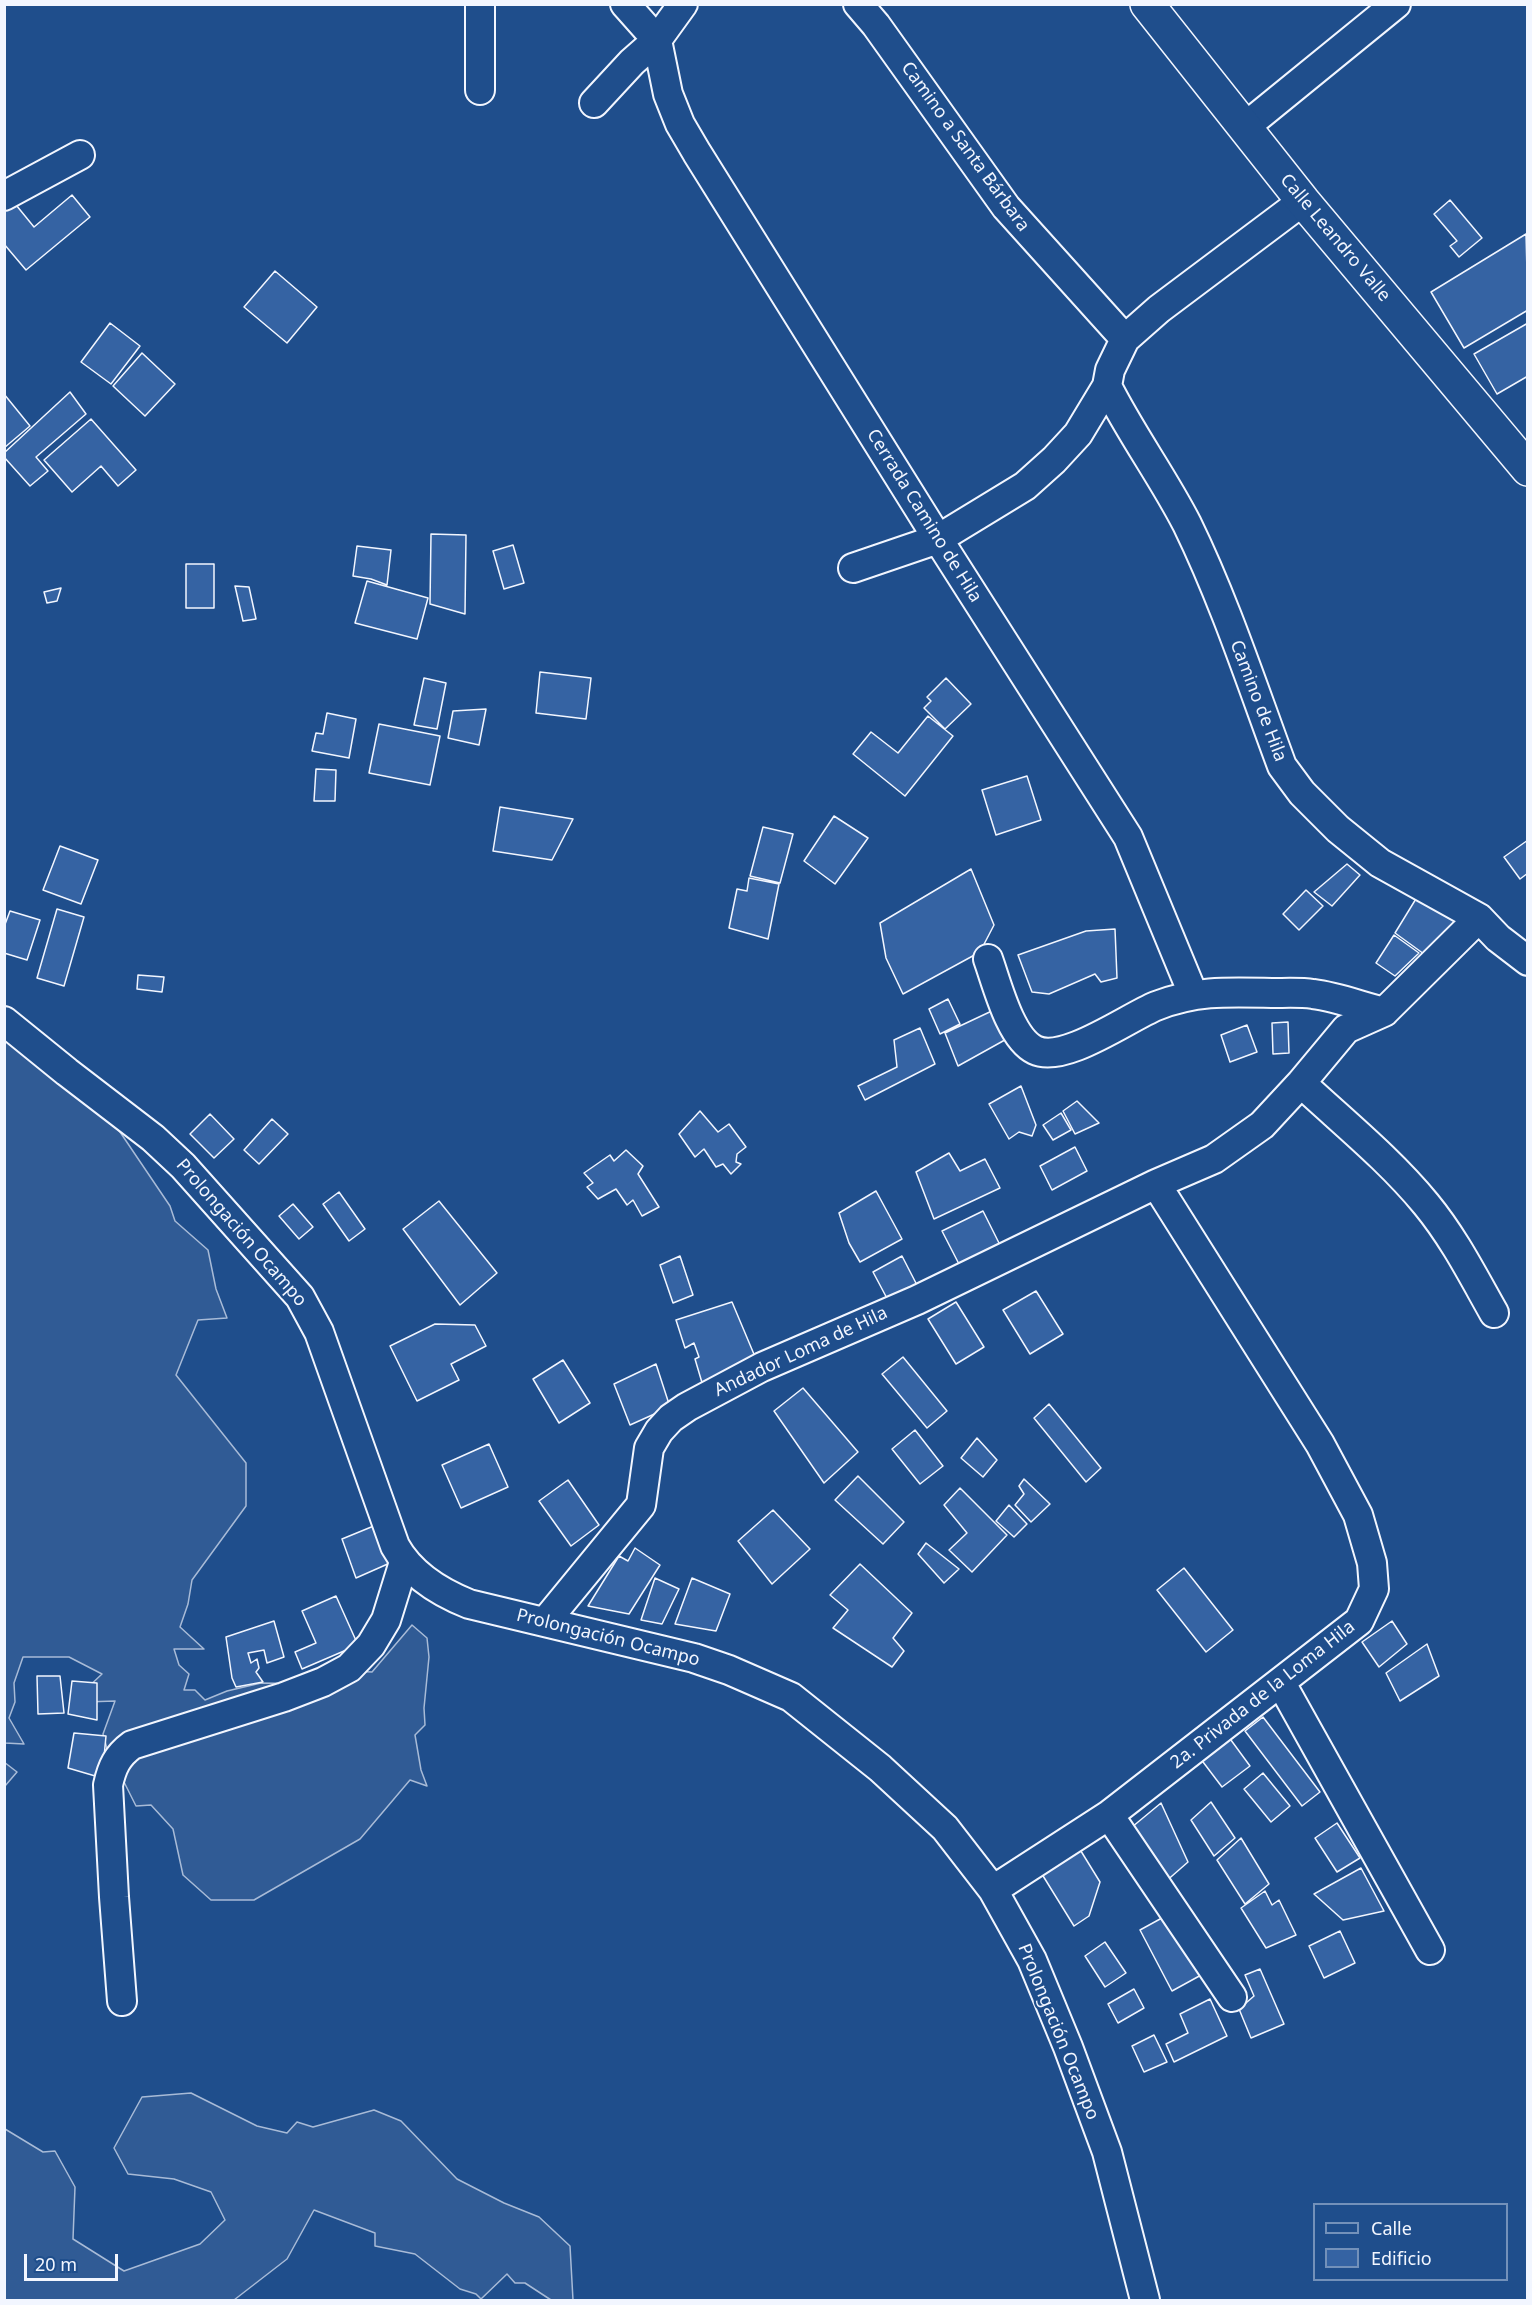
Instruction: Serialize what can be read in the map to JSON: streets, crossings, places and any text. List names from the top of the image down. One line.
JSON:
{"streets":{"street":["Camino a Santa Bárbara","Calle Leandro Valle","Cerrada Camino de Hila","Camino de Hila","Prolongación Ocampo","Andador Loma de Hila","2a. Privada de la Loma Hila"]},"crossings":[["Prolongación Ocampo","Andador Loma de Hila"],["Prolongación Ocampo","2a. Privada de la Loma Hila"],["Andador Loma de Hila","2a. Privada de la Loma Hila"]],"legend":["Calle","Edificio"],"scale_bar":"20 m"}
